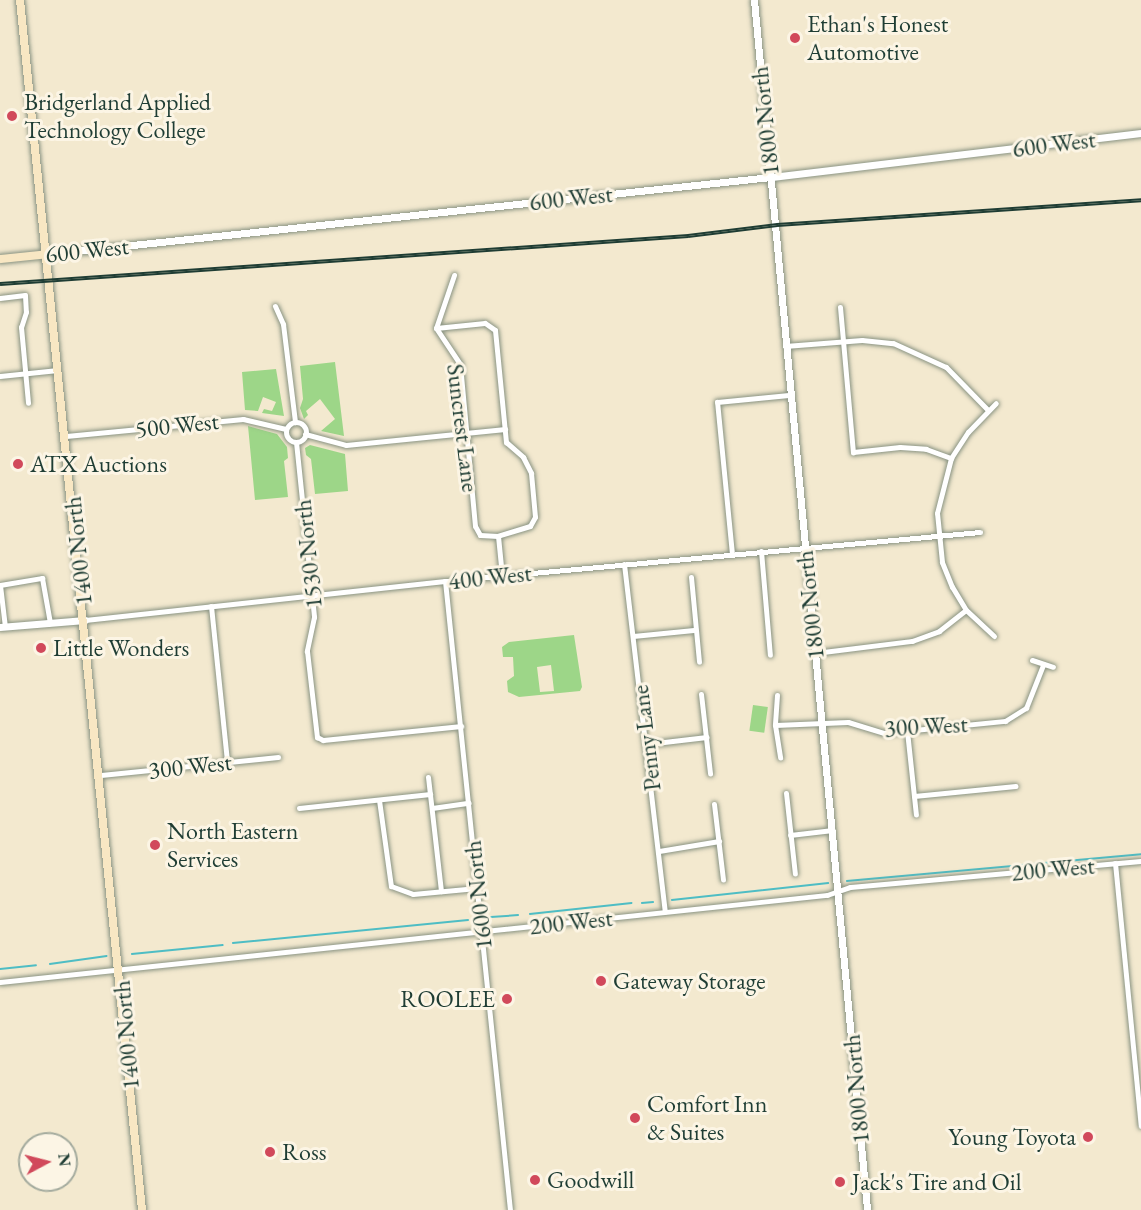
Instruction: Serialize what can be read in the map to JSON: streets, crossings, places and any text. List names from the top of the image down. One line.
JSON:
{"streets":{"main road":["600 West","1400 North"],"street":["1800 North","500 West","Suncrest Lane","1530 North","400 West","300 West","Penny Lane","200 West","1600 North"]},"crossings":[["1800 North","600 West"],["1800 North","400 West"],["1800 North","300 West"],["1800 North","200 West"],["600 West","1400 North"],["500 West","1400 North"],["500 West","1530 North"],["1400 North","400 West"],["1400 North","300 West"],["1400 North","200 West"],["1530 North","400 West"],["1530 North","1600 North"],["400 West","Penny Lane"],["400 West","1600 North"],["Penny Lane","200 West"],["200 West","1600 North"]],"places":["Ethan's Honest Automotive","Bridgerland Applied Technology College","ATX Auctions","Little Wonders","North Eastern Services","Gateway Storage","ROOLEE","Comfort Inn & Suites","Young Toyota","Ross","Goodwill","Jack's Tire and Oil"],"north":"right"}
